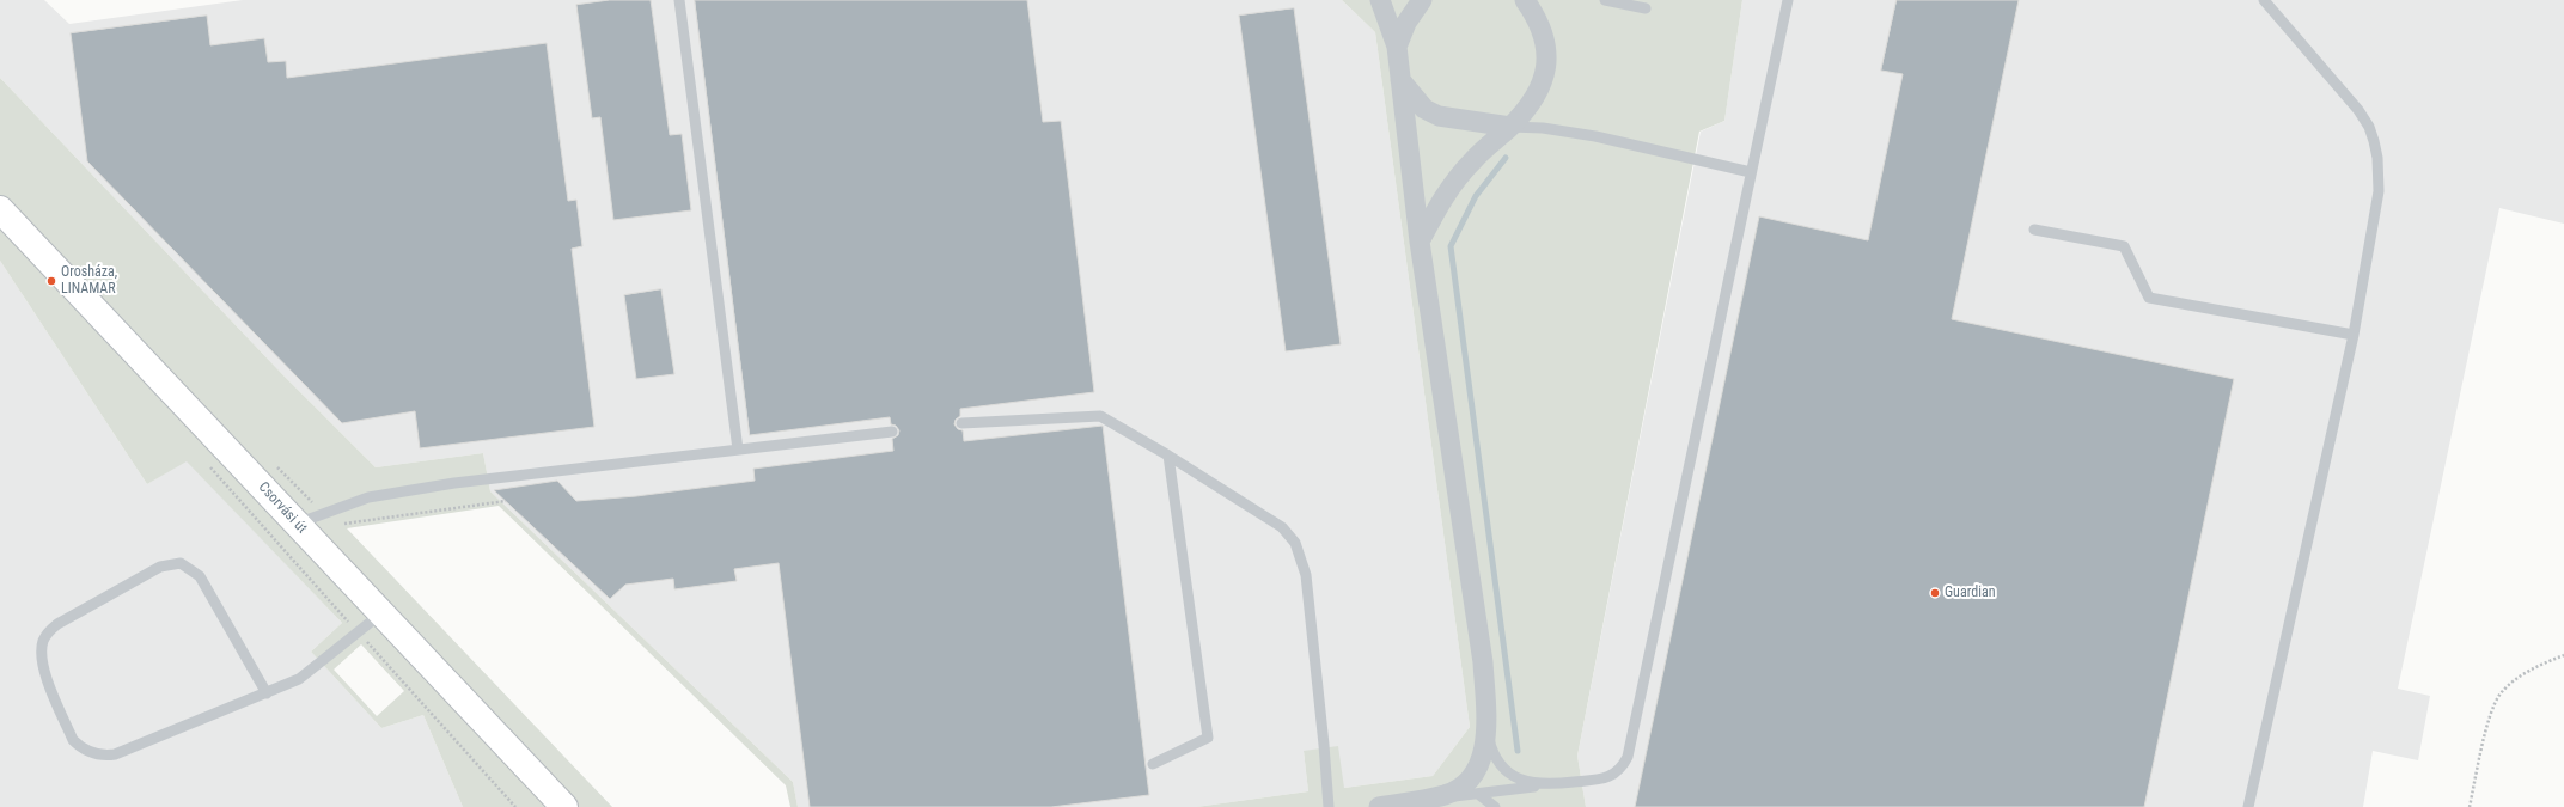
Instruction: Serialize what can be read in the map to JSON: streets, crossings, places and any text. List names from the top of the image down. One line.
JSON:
{"streets":{"main road":["Csorvási út"]},"places":["Orosháza, LINAMAR","Guardian"]}
